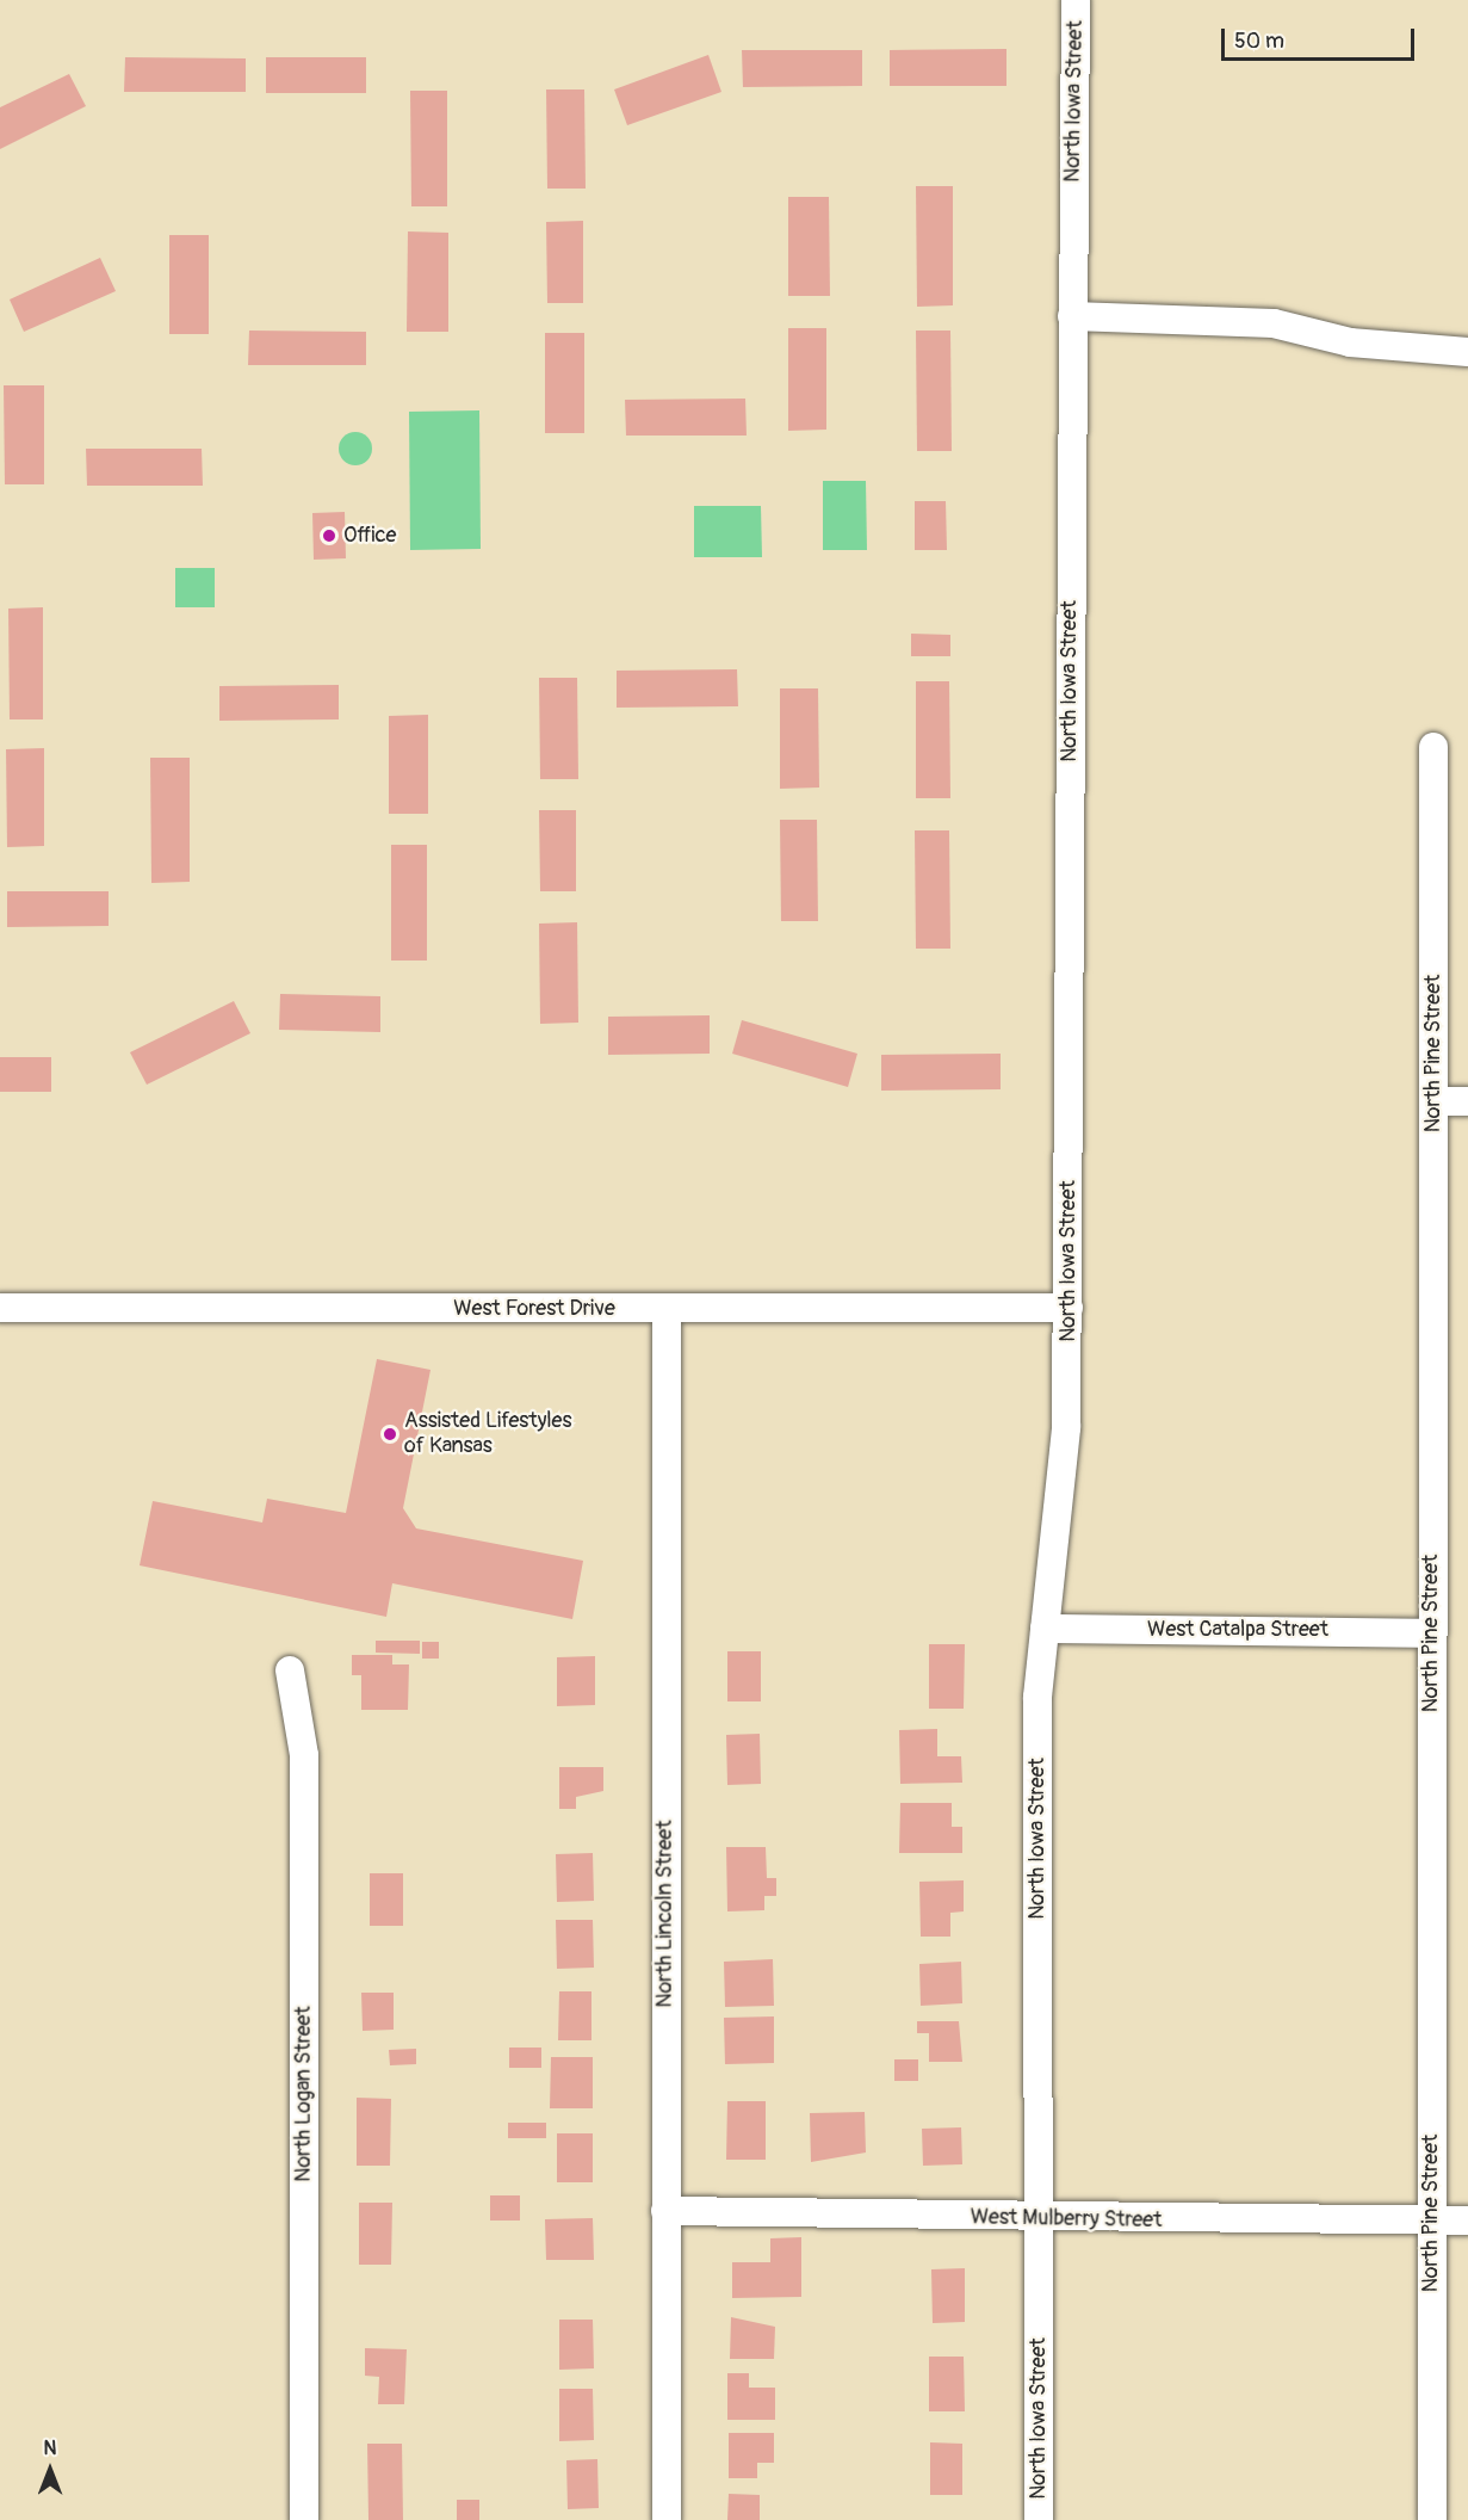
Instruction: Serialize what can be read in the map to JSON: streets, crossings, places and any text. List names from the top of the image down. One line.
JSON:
{"streets":{"street":["North Iowa Street","North Pine Street","West Forest Drive","West Catalpa Street","North Lincoln Street","North Logan Street","West Mulberry Street"]},"crossings":[["North Iowa Street","West Forest Drive"],["North Iowa Street","West Catalpa Street"],["North Iowa Street","West Mulberry Street"],["North Pine Street","West Catalpa Street"],["North Pine Street","West Mulberry Street"],["West Forest Drive","North Lincoln Street"],["North Lincoln Street","West Mulberry Street"]],"places":["Office","Assisted Lifestyles of Kansas"],"scale_bar":"50 m","north":"top"}
